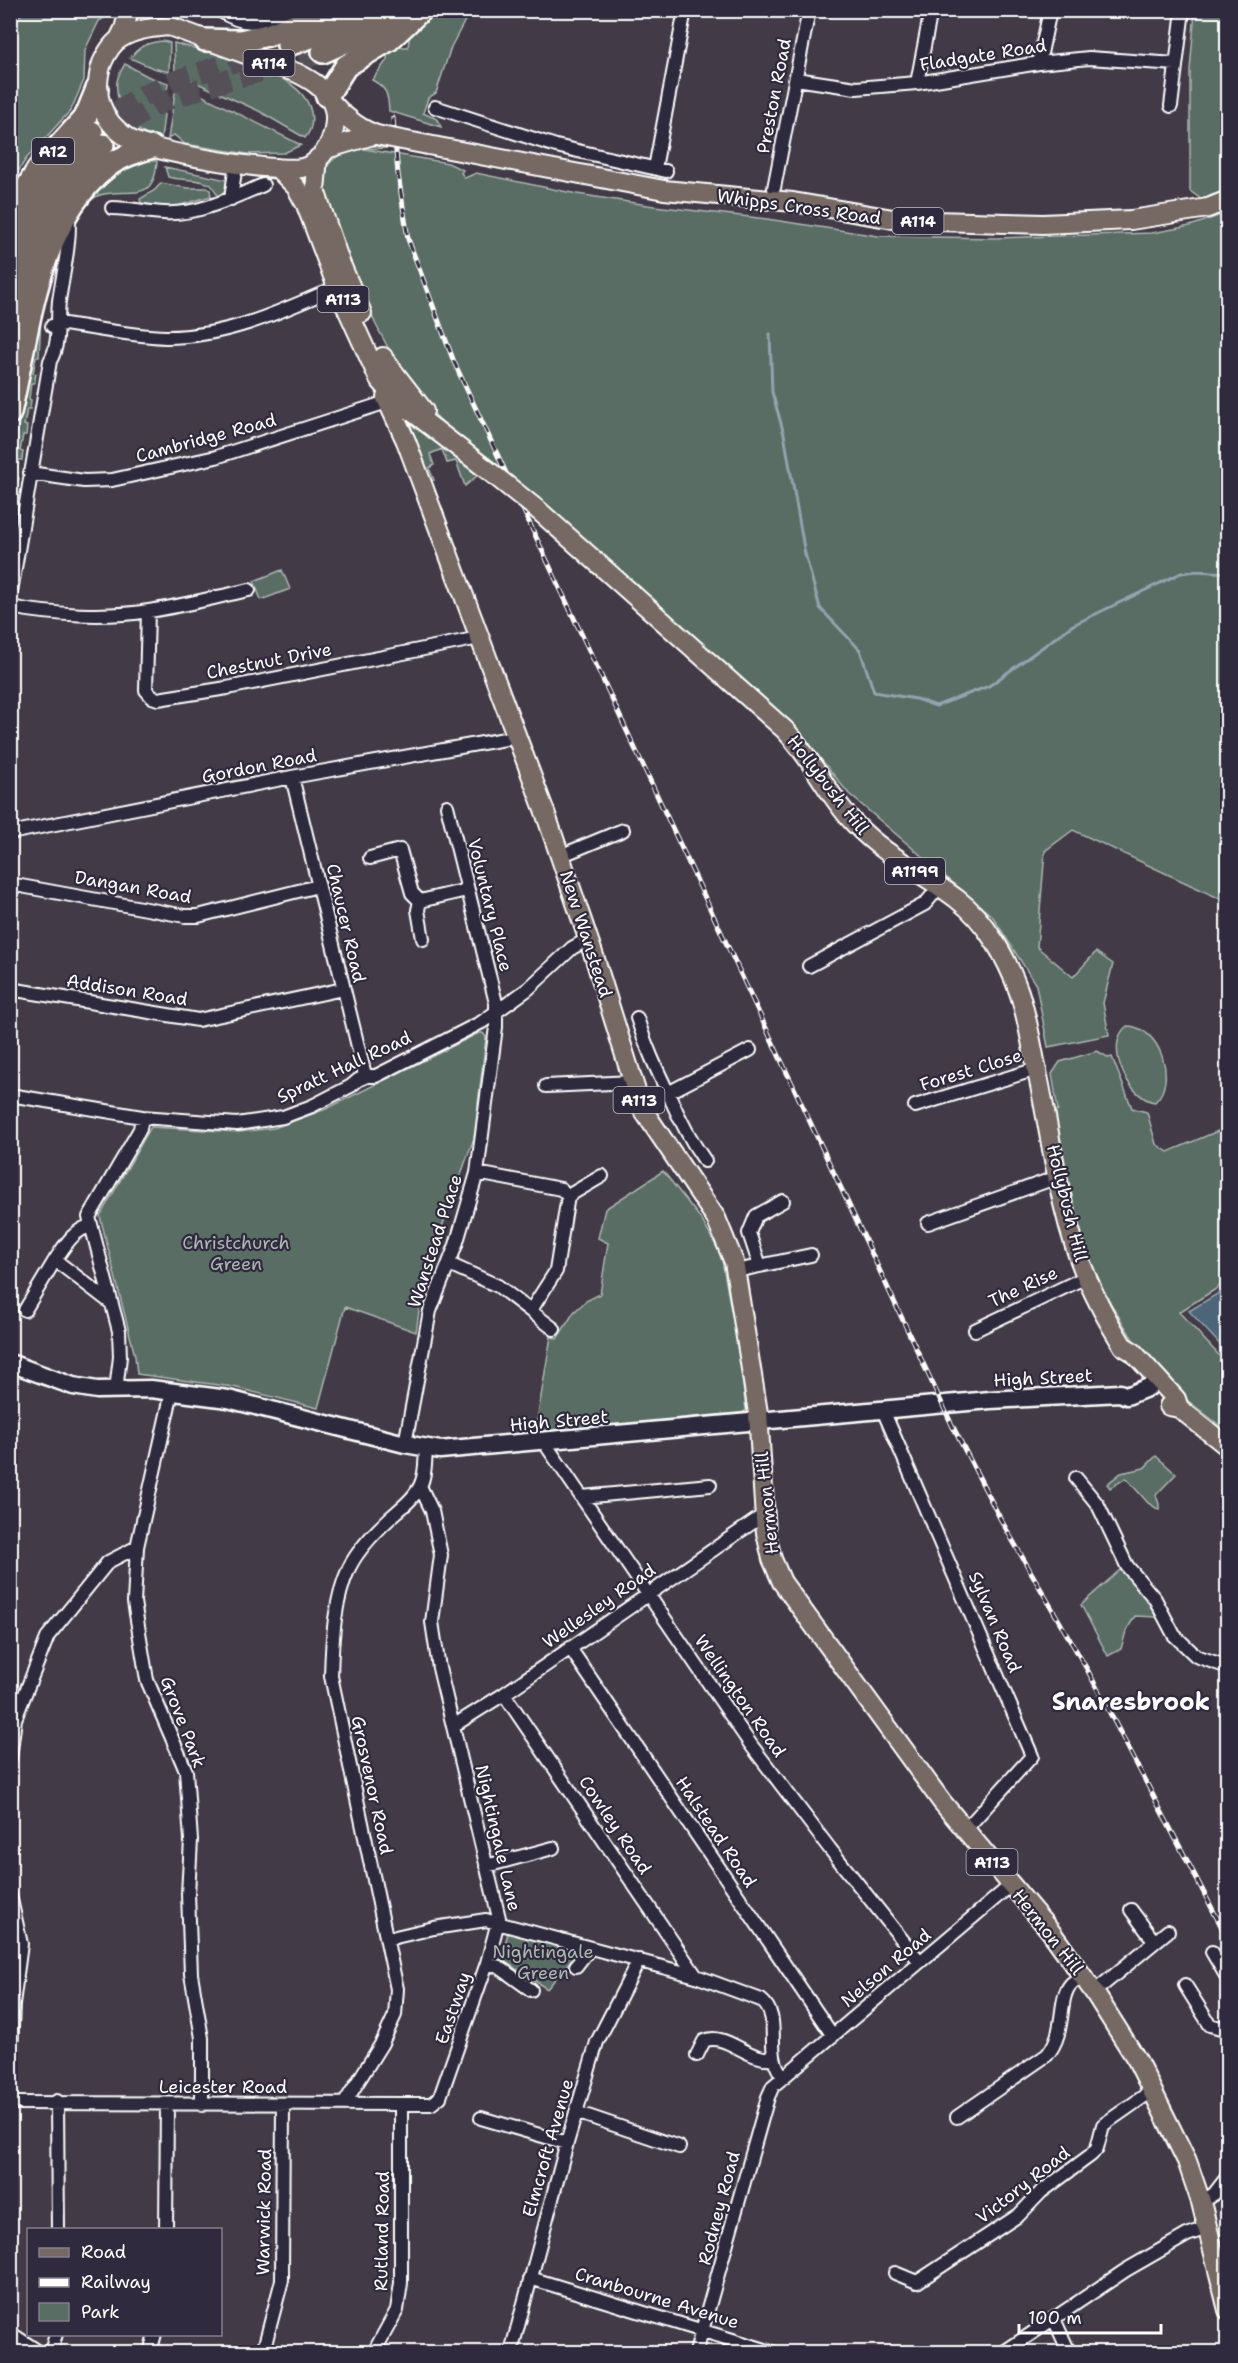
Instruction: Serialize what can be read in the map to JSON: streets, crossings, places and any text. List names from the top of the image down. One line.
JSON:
{"streets":{"highway":["A12"],"main road":["A114","Whipps Cross Road","A113","Hollybush Hill","A1199","New Wanstead","Hermon Hill"],"street":["Fladgate Road","Preston Road","Cambridge Road","Chestnut Drive","Gordon Road","Dangan Road","Voluntary Place","Chaucer Road","Addison Road","Spratt Hall Road","Forest Close","Wanstead Place","The Rise","High Street","Wellesley Road","Sylvan Road","Wellington Road","Grove Park","Grosvenor Road","Cowley Road","Halstead Road","Nightingale Lane","Nelson Road","Eastway","Leicester Road","Elmcroft Avenue","Victory Road","Rodney Road","Warwick Road","Rutland Road","Cranbourne Avenue"]},"crossings":[["Fladgate Road","Preston Road"],["A114","A12"],["A114","Whipps Cross Road"],["A114","Hollybush Hill"],["Whipps Cross Road","Hollybush Hill"],["Cambridge Road","Hollybush Hill"],["Cambridge Road","New Wanstead"],["Chestnut Drive","New Wanstead"],["Gordon Road","Chaucer Road"],["Gordon Road","New Wanstead"],["Hollybush Hill","New Wanstead"],["Hollybush Hill","Forest Close"],["Hollybush Hill","The Rise"],["Hollybush Hill","High Street"],["Dangan Road","Chaucer Road"],["Voluntary Place","Spratt Hall Road"],["Voluntary Place","Wanstead Place"],["Chaucer Road","Addison Road"],["Chaucer Road","Spratt Hall Road"],["New Wanstead","Spratt Hall Road"],["New Wanstead","High Street"],["New Wanstead","Hermon Hill"],["Spratt Hall Road","Wanstead Place"],["Wanstead Place","High Street"],["High Street","Hermon Hill"],["High Street","Sylvan Road"],["High Street","Wellington Road"],["High Street","Grove Park"],["Hermon Hill","Wellesley Road"],["Hermon Hill","Sylvan Road"],["Hermon Hill","Nelson Road"],["Hermon Hill","Victory Road"],["Wellesley Road","Wellington Road"],["Wellesley Road","Cowley Road"],["Wellesley Road","Halstead Road"],["Wellesley Road","Nightingale Lane"],["Wellington Road","Nelson Road"],["Grove Park","Leicester Road"],["Grosvenor Road","Nightingale Lane"],["Grosvenor Road","Leicester Road"],["Cowley Road","Nightingale Lane"],["Halstead Road","Nelson Road"],["Nightingale Lane","Nelson Road"],["Nightingale Lane","Eastway"],["Nightingale Lane","Elmcroft Avenue"],["Nightingale Lane","Rodney Road"],["Nelson Road","Rodney Road"],["Eastway","Leicester Road"],["Leicester Road","Warwick Road"],["Leicester Road","Rutland Road"],["Elmcroft Avenue","Cranbourne Avenue"],["Rodney Road","Cranbourne Avenue"]],"districts":["Snaresbrook"],"parks":["Christchurch Green","Nightingale Green"],"legend":["Road","Railway","Park"],"scale_bar":"100 m"}
